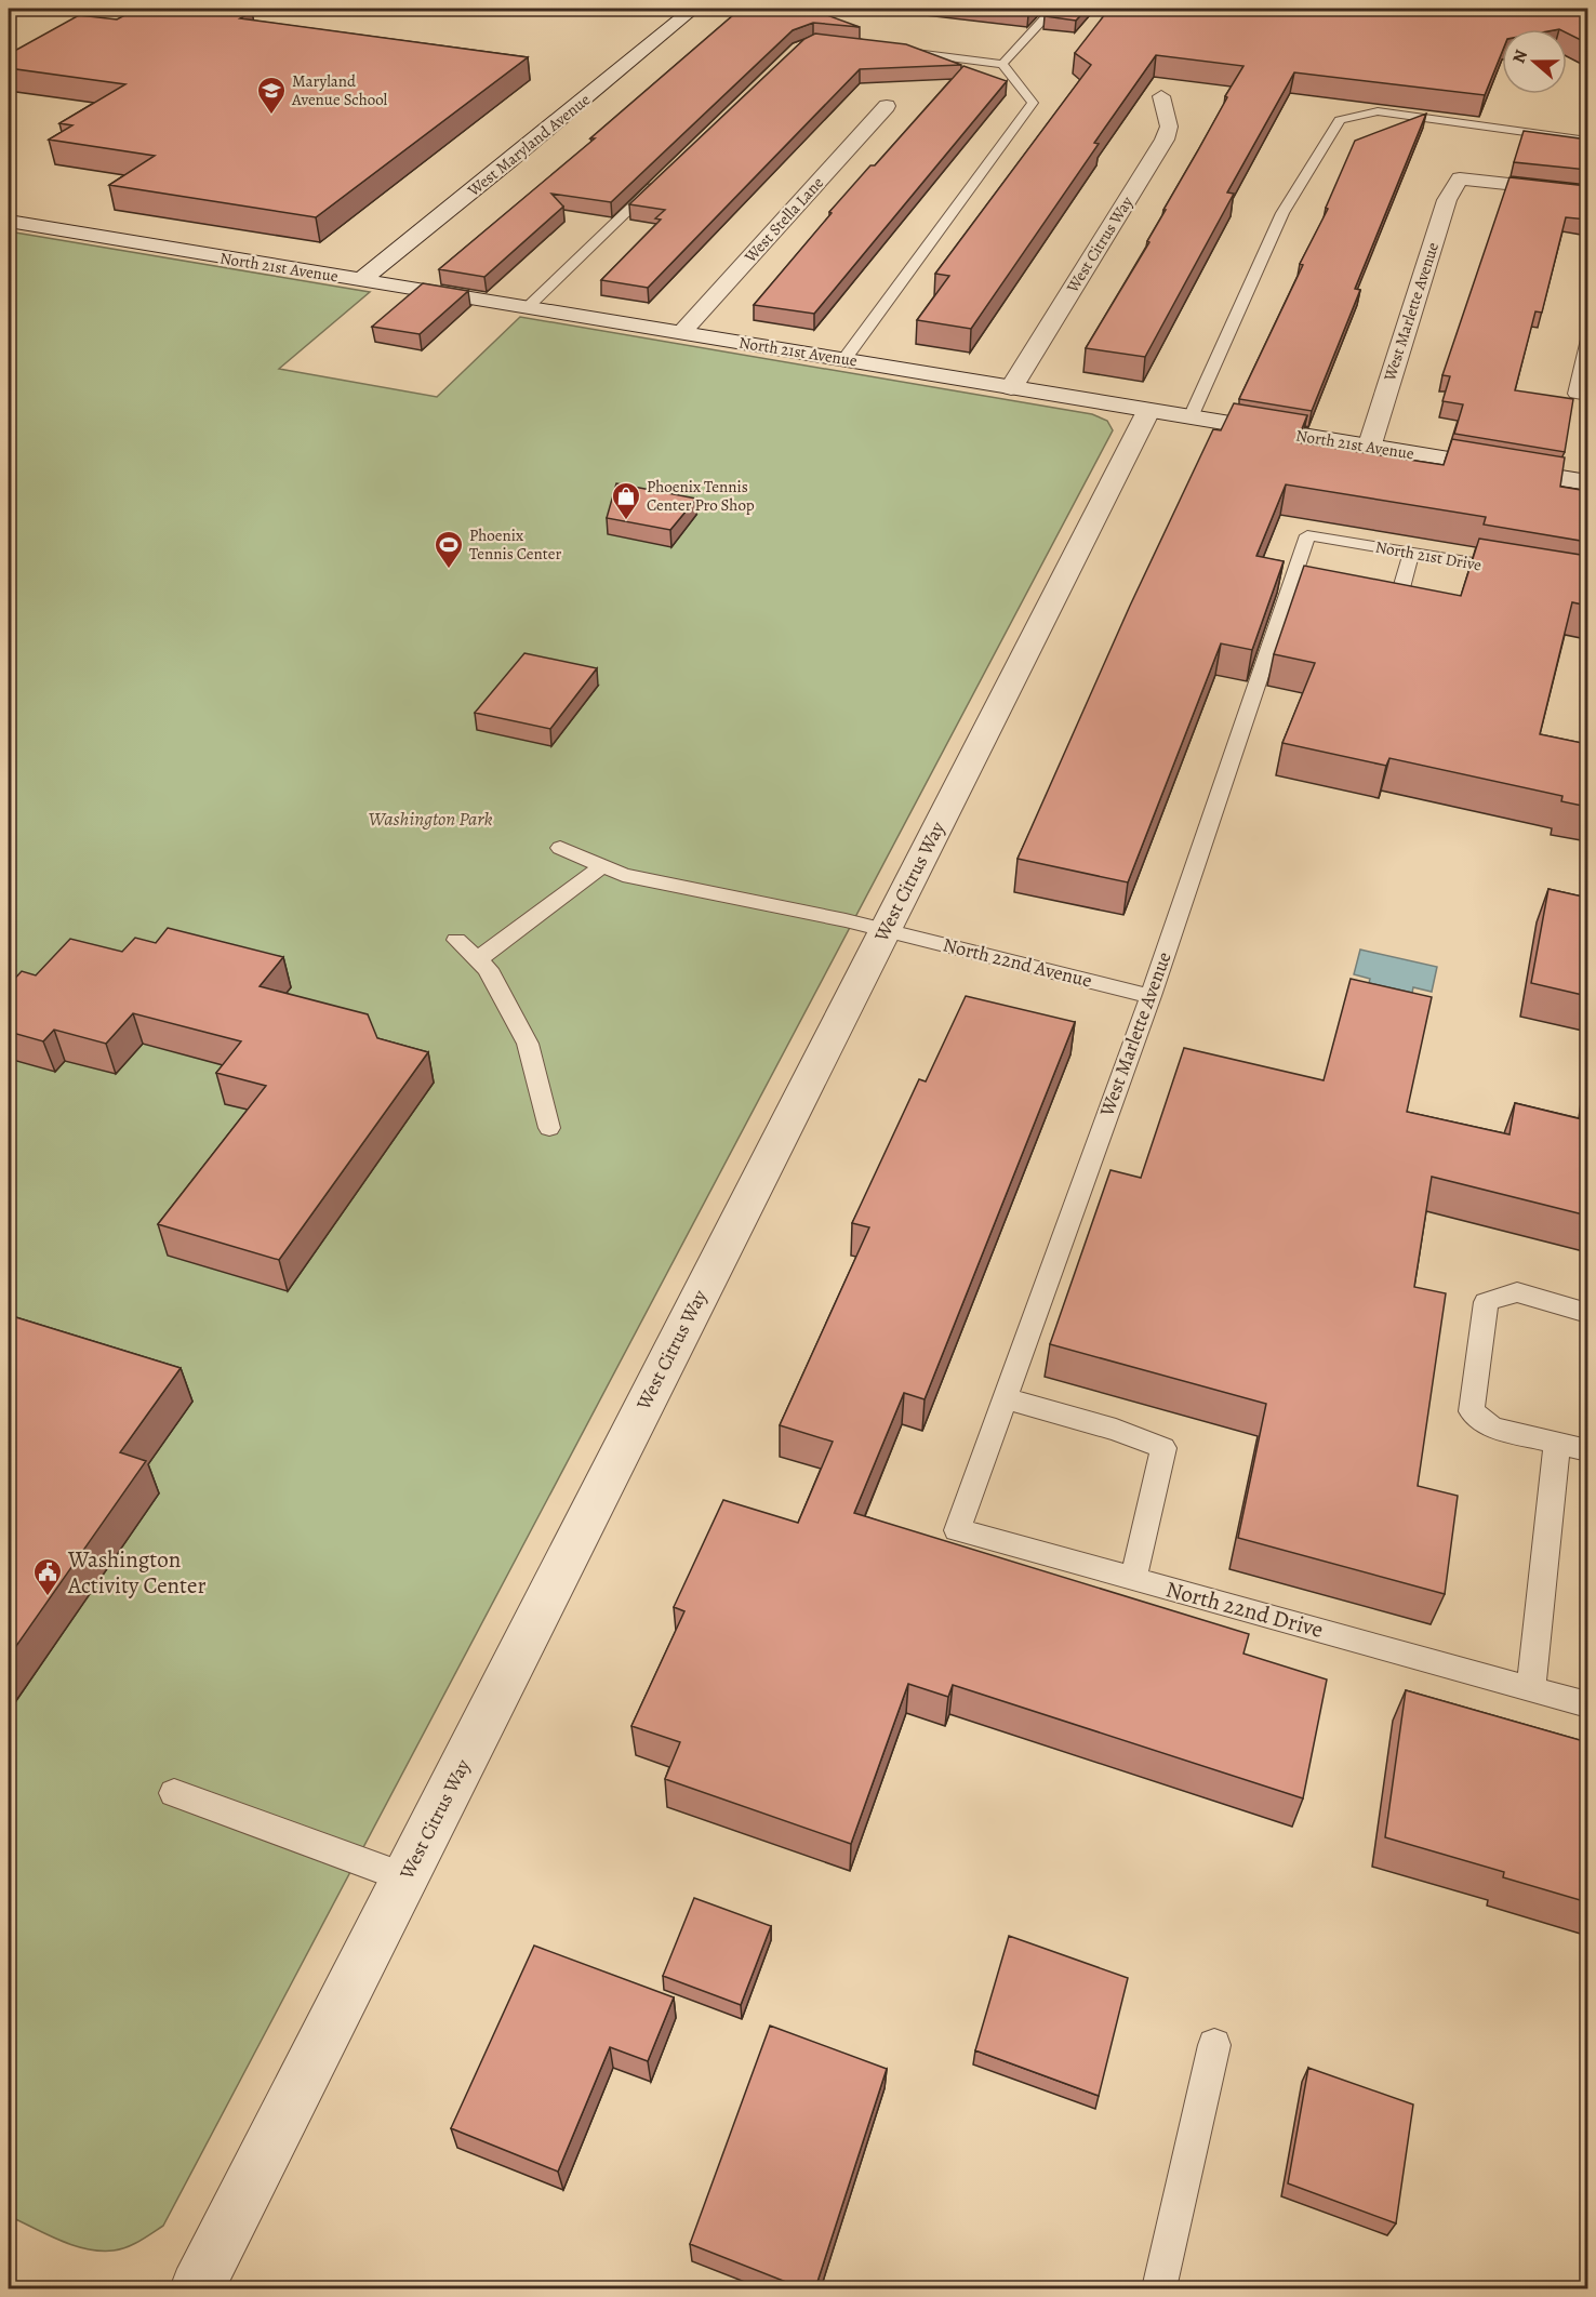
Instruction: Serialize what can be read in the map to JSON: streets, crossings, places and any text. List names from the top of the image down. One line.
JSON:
{"streets":{"street":["West Maryland Avenue","West Stella Lane","West Citrus Way","North 21st Avenue","West Marlette Avenue"],"lane":["North 21st Drive","North 22nd Avenue","North 22nd Drive"]},"crossings":[["West Maryland Avenue","North 21st Avenue"],["West Stella Lane","North 21st Avenue"],["West Citrus Way","North 21st Avenue"],["West Citrus Way","North 22nd Avenue"],["North 21st Avenue","West Marlette Avenue"],["West Marlette Avenue","North 21st Drive"],["West Marlette Avenue","North 22nd Avenue"],["West Marlette Avenue","North 22nd Drive"]],"parks":["Washington Park"],"places":{"school or university":["Maryland Avenue School"],"shop":["Phoenix Tennis Center Pro Shop"],"sports":["Phoenix Tennis Center"],"public building":["Washington Activity Center"]},"north":"left"}
